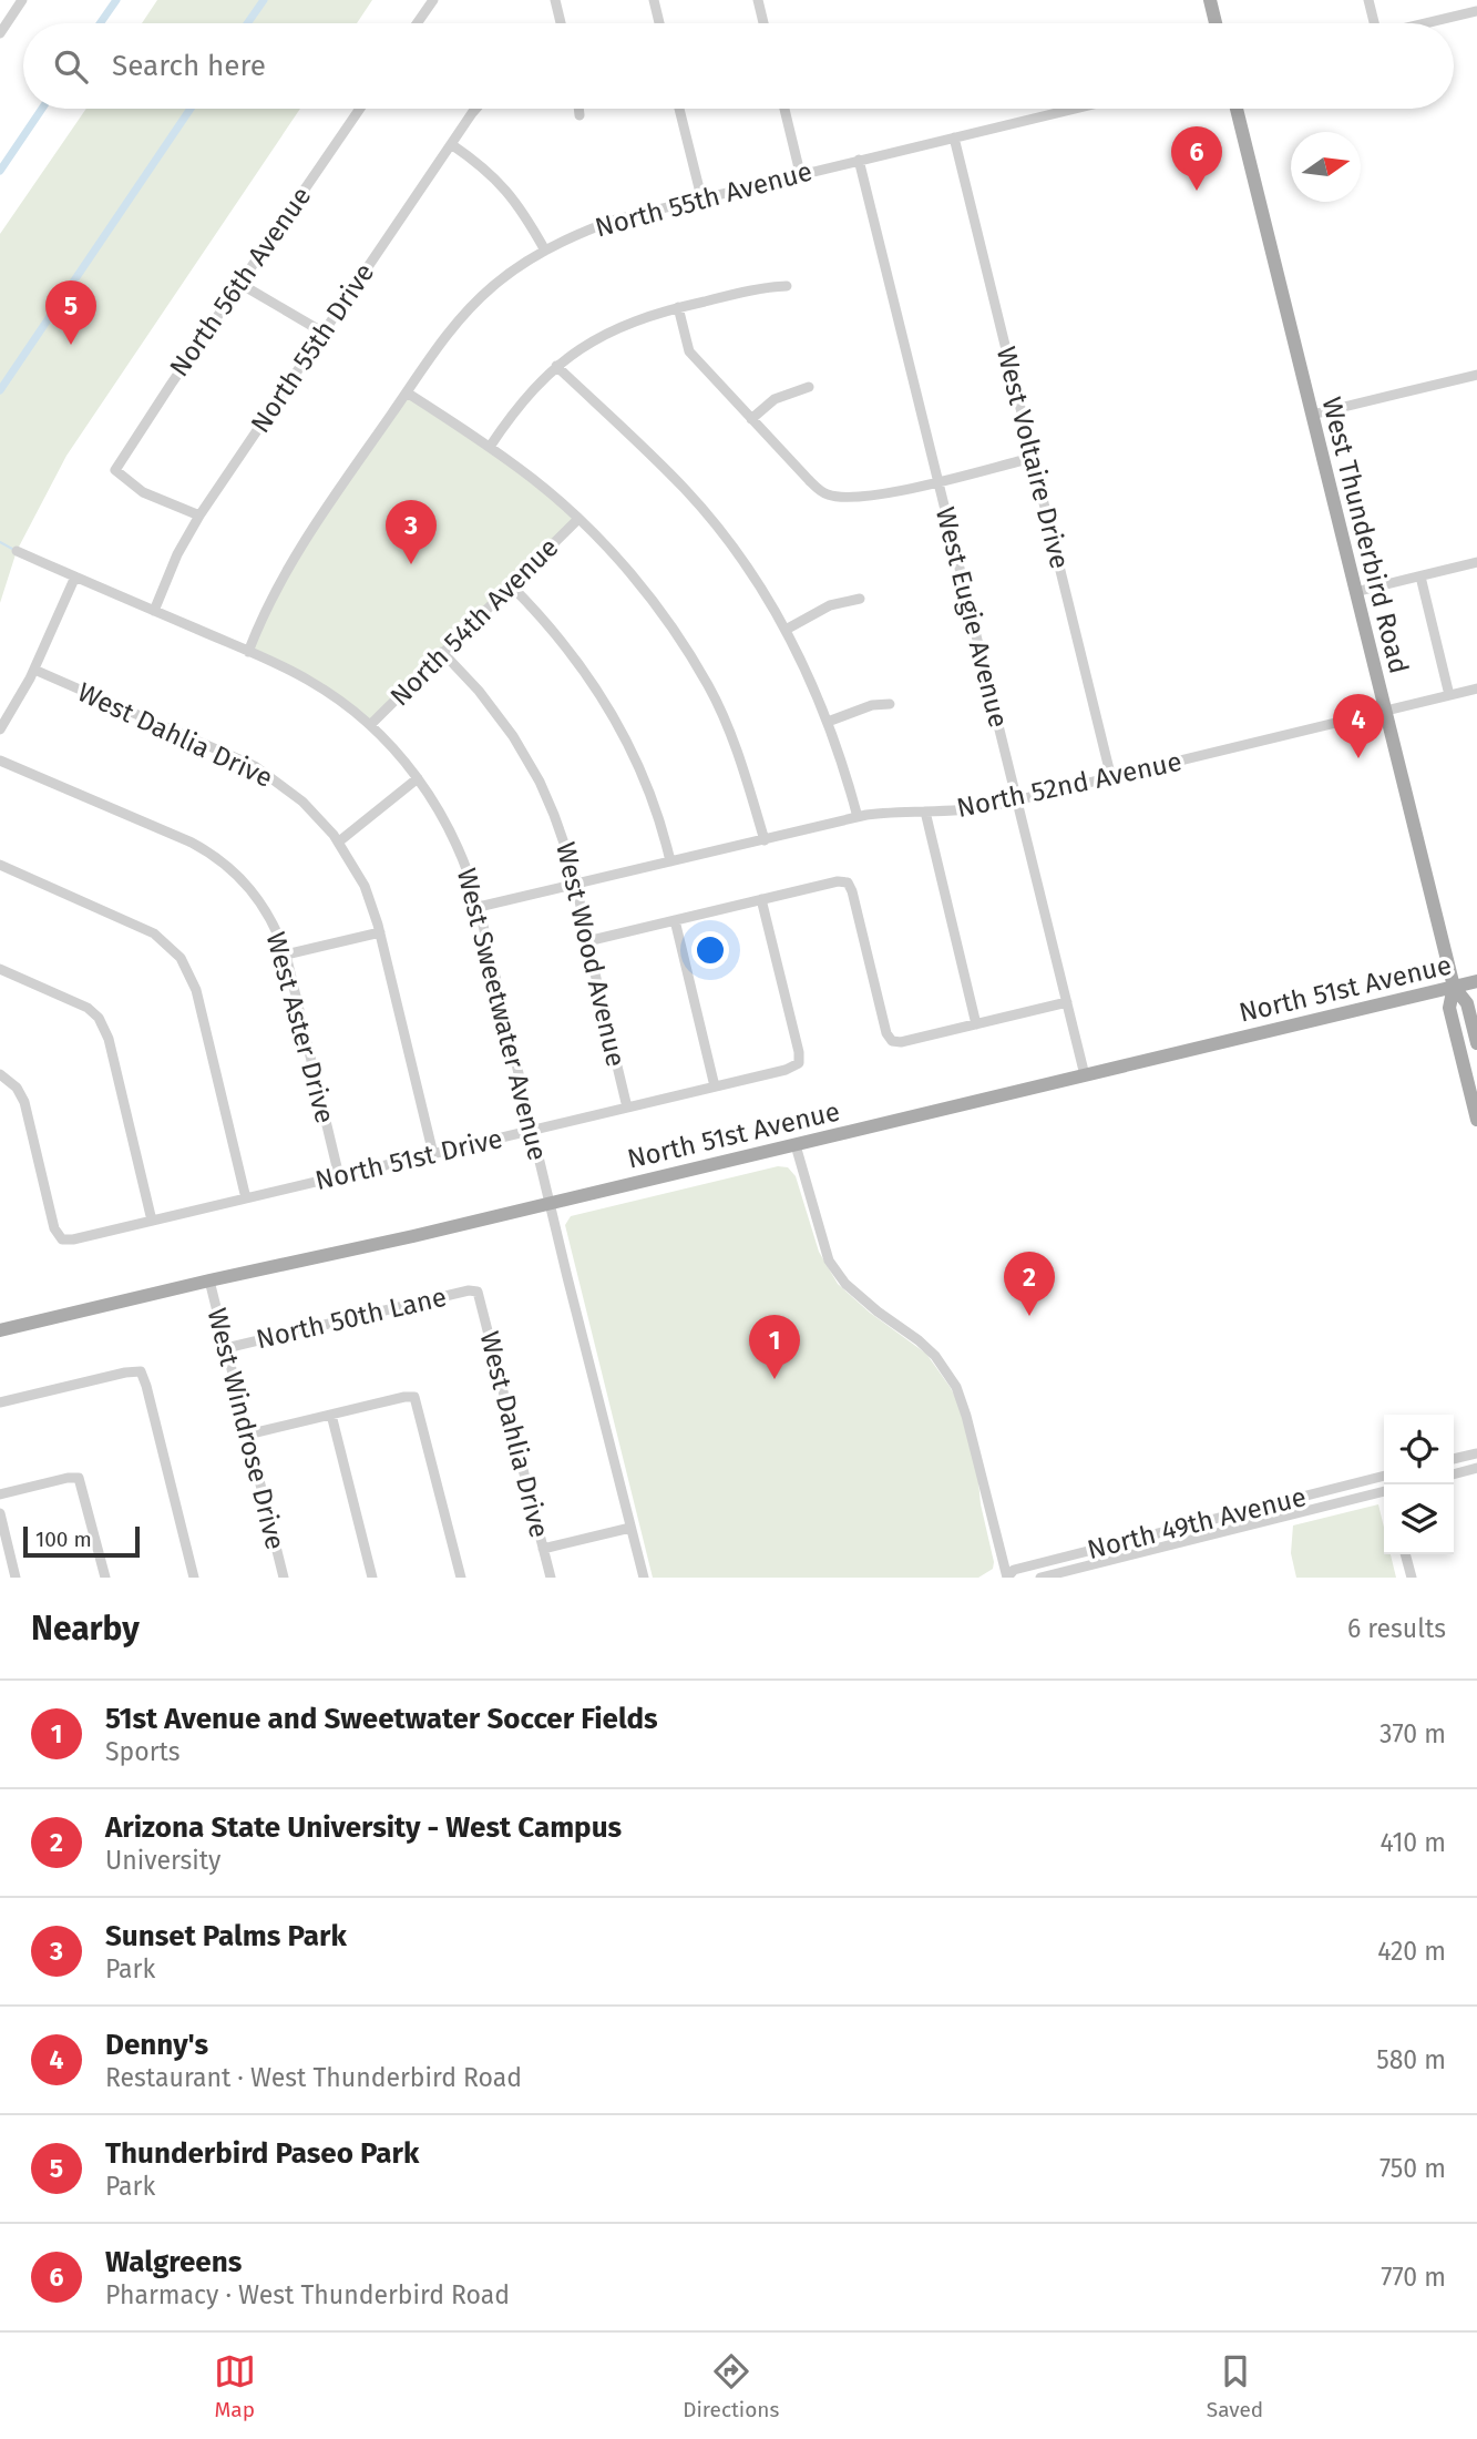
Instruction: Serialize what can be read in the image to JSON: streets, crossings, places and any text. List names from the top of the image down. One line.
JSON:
{"streets":{"main road":["West Thunderbird Road","North 51st Avenue"],"street":["North 55th Avenue","North 56th Avenue","North 55th Drive","West Voltaire Drive","West Eugie Avenue","North 54th Avenue","West Dahlia Drive","North 52nd Avenue","West Wood Avenue","West Sweetwater Avenue","West Aster Drive","North 51st Drive","North 50th Lane","West Windrose Drive","North 49th Avenue"]},"crossings":[["North 55th Avenue","West Voltaire Drive"],["North 55th Avenue","West Eugie Avenue"],["North 55th Avenue","West Sweetwater Avenue"],["North 56th Avenue","North 55th Drive"],["North 55th Drive","West Sweetwater Avenue"],["West Voltaire Drive","North 52nd Avenue"],["West Thunderbird Road","North 52nd Avenue"],["West Thunderbird Road","North 51st Avenue"],["West Eugie Avenue","North 52nd Avenue"],["West Eugie Avenue","North 51st Avenue"],["North 54th Avenue","West Wood Avenue"],["North 54th Avenue","West Sweetwater Avenue"],["West Dahlia Drive","North 51st Drive"],["West Dahlia Drive","North 50th Lane"],["North 52nd Avenue","West Wood Avenue"],["North 52nd Avenue","West Sweetwater Avenue"],["West Wood Avenue","North 51st Drive"],["North 51st Avenue","West Sweetwater Avenue"],["North 51st Avenue","West Windrose Drive"],["West Sweetwater Avenue","North 51st Drive"],["West Aster Drive","North 51st Drive"],["North 50th Lane","West Windrose Drive"]],"scale_bar":"100 m","north":"right","page":{"search":"Search here","pins":["6","5","3","4","2","1"],"scale":"100 m","heading":["Nearby","6 results"],"list":[{"mark":"1","name":"51st Avenue and Sweetwater Soccer Fields","note":"Sports","value":"370 m"},{"mark":"2","name":"Arizona State University - West Campus","note":"University","value":"410 m"},{"mark":"3","name":"Sunset Palms Park","note":"Park","value":"420 m"},{"mark":"4","name":"Denny's","note":"Restaurant · West Thunderbird Road","value":"580 m"},{"mark":"5","name":"Thunderbird Paseo Park","note":"Park","value":"750 m"},{"mark":"6","name":"Walgreens","note":"Pharmacy · West Thunderbird Road","value":"770 m"}],"nav":["Map","Directions","Saved"]}}
